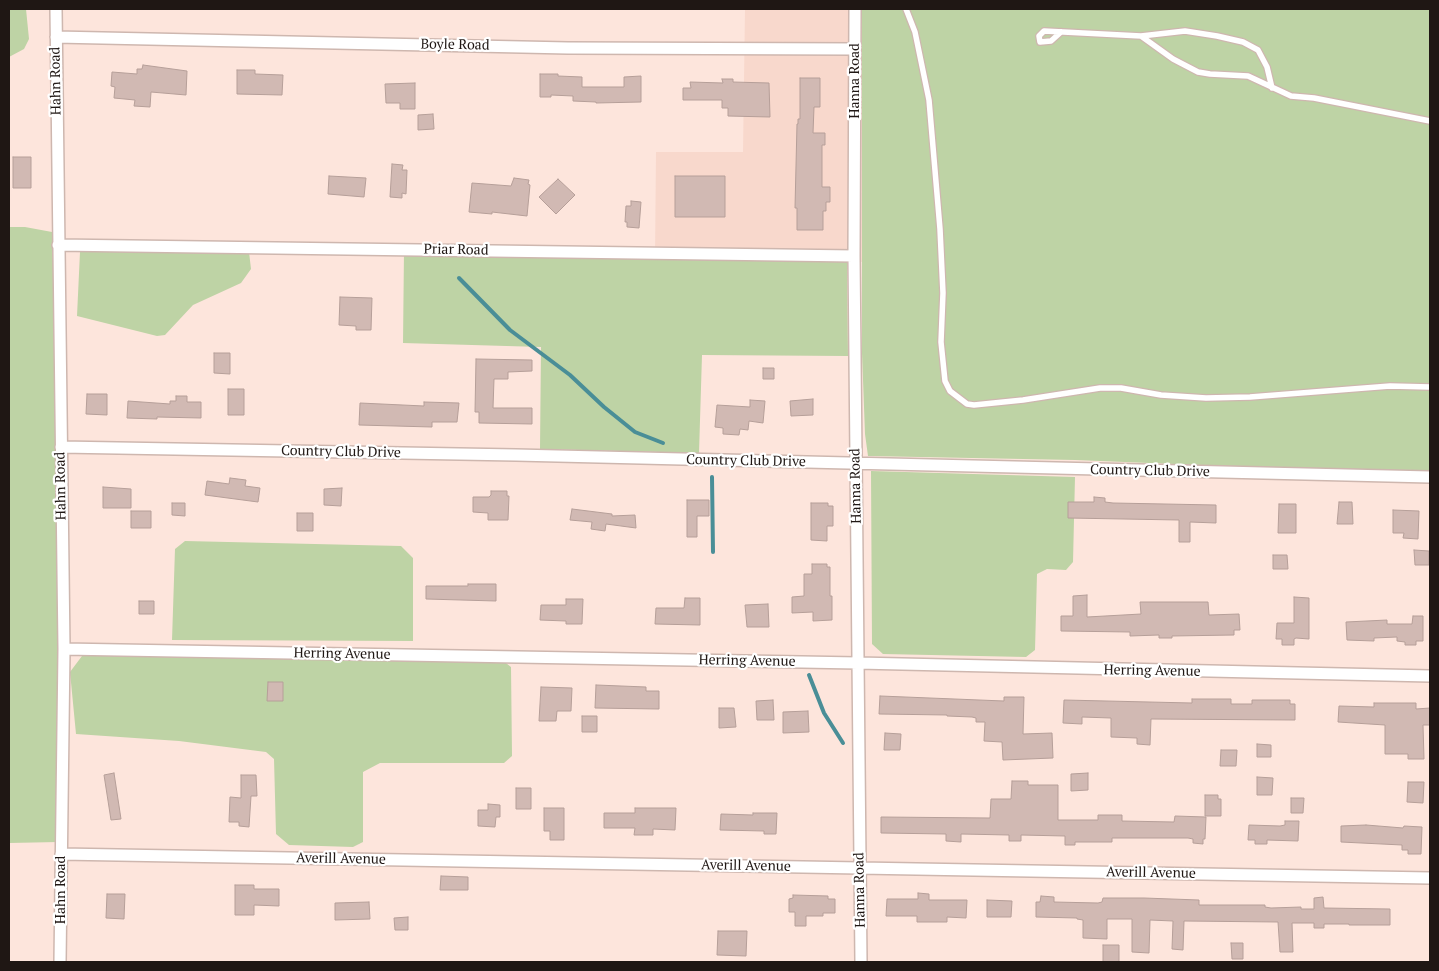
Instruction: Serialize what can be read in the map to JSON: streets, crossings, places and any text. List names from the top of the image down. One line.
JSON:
{"streets":{"street":["Boyle Road","Hahn Road","Hanna Road","Priar Road","Country Club Drive","Herring Avenue","Averill Avenue"]},"crossings":[["Boyle Road","Hahn Road"],["Boyle Road","Hanna Road"],["Hahn Road","Priar Road"],["Hahn Road","Country Club Drive"],["Hahn Road","Herring Avenue"],["Hahn Road","Averill Avenue"],["Hanna Road","Priar Road"],["Hanna Road","Country Club Drive"],["Hanna Road","Herring Avenue"],["Hanna Road","Averill Avenue"]]}
